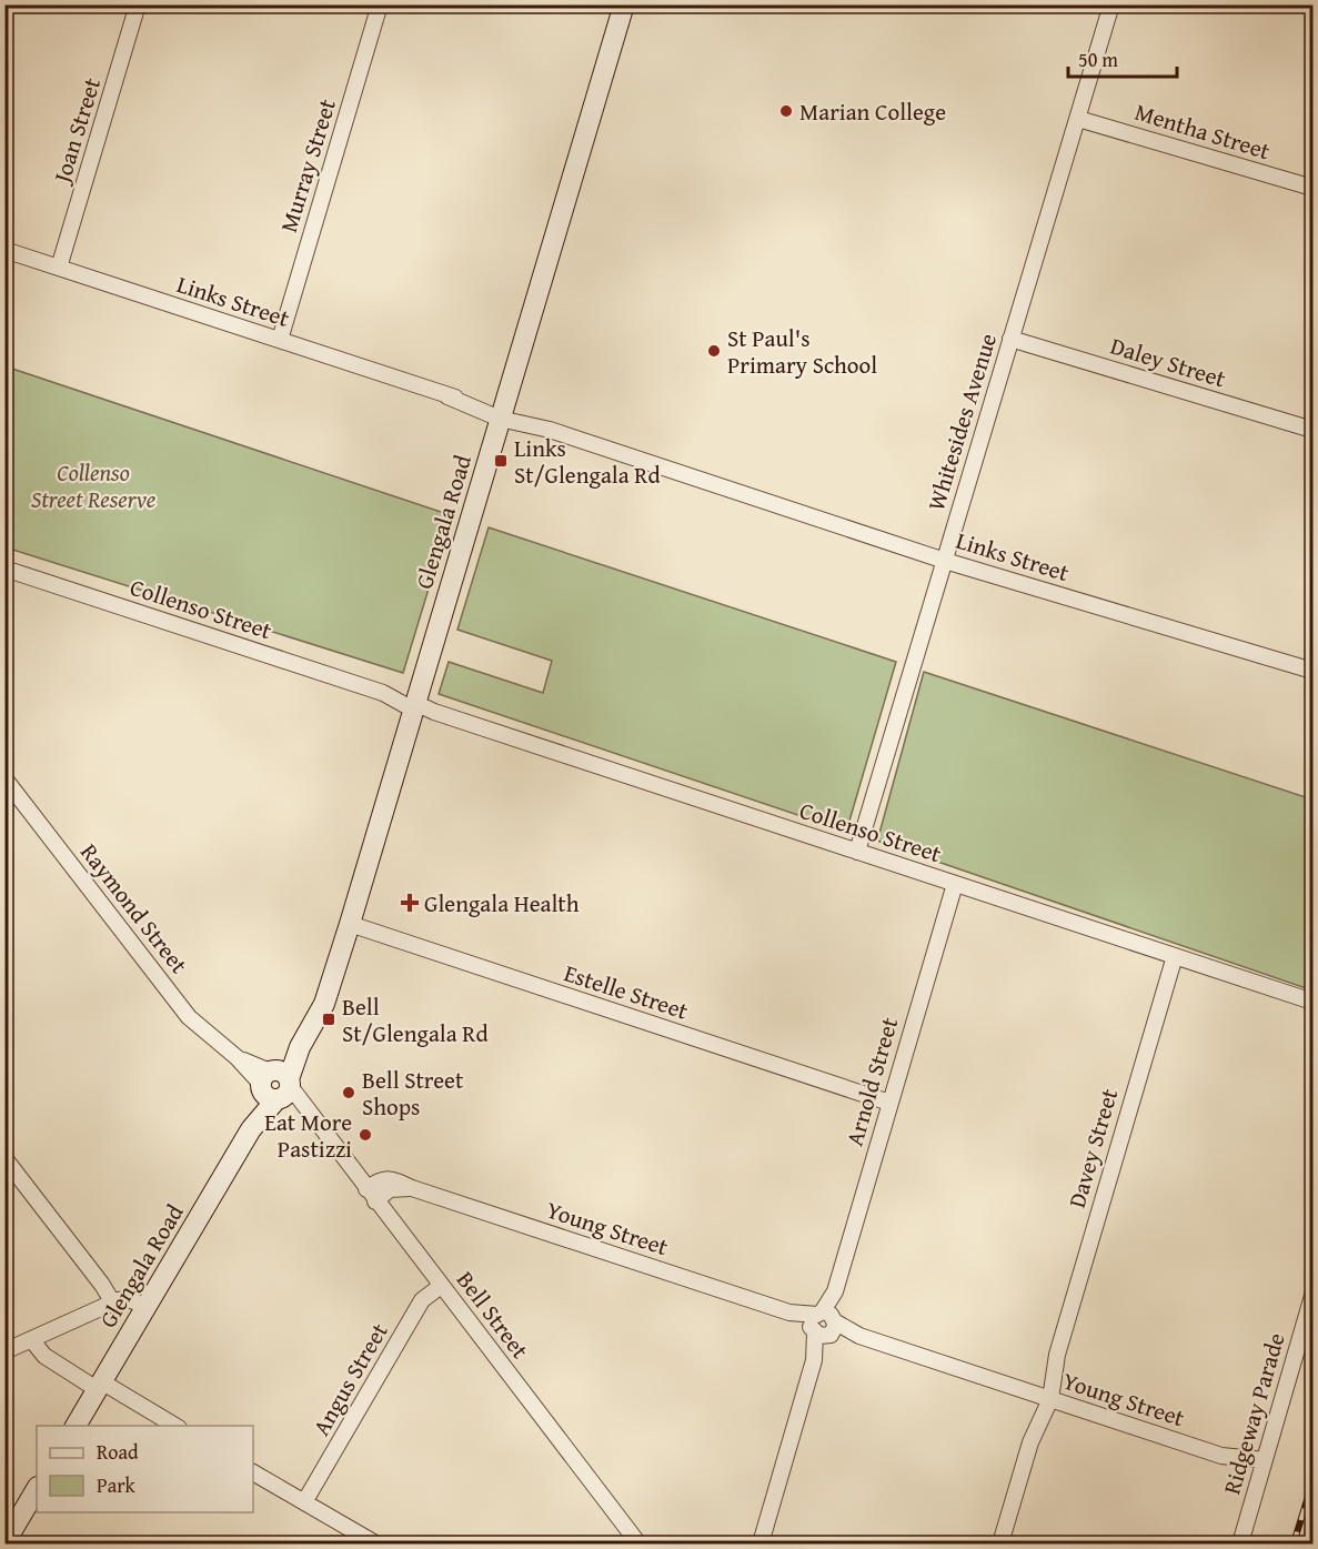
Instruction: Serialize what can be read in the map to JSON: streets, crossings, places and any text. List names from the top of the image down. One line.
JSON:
{"streets":{"street":["Joan Street","Mentha Street","Murray Street","Links Street","Daley Street","Whitesides Avenue","Glengala Road","Collenso Street","Raymond Street","Estelle Street","Arnold Street","Davey Street","Young Street","Bell Street","Angus Street","Ridgeway Parade"]},"crossings":[["Joan Street","Links Street"],["Mentha Street","Whitesides Avenue"],["Murray Street","Links Street"],["Links Street","Whitesides Avenue"],["Links Street","Glengala Road"],["Daley Street","Whitesides Avenue"],["Whitesides Avenue","Collenso Street"],["Glengala Road","Collenso Street"],["Glengala Road","Raymond Street"],["Glengala Road","Estelle Street"],["Glengala Road","Bell Street"],["Collenso Street","Arnold Street"],["Collenso Street","Davey Street"],["Raymond Street","Bell Street"],["Estelle Street","Arnold Street"],["Arnold Street","Young Street"],["Davey Street","Young Street"],["Young Street","Bell Street"],["Young Street","Ridgeway Parade"],["Bell Street","Angus Street"]],"parks":["Collenso Street Reserve"],"places":{"other":["Marian College","St Paul's Primary School","Bell Street Shops","Eat More Pastizzi"],"transit":["Links St/Glengala Rd","Bell St/Glengala Rd"],"health":["Glengala Health"]},"legend":["Road","Park"],"scale_bar":"50 m"}
